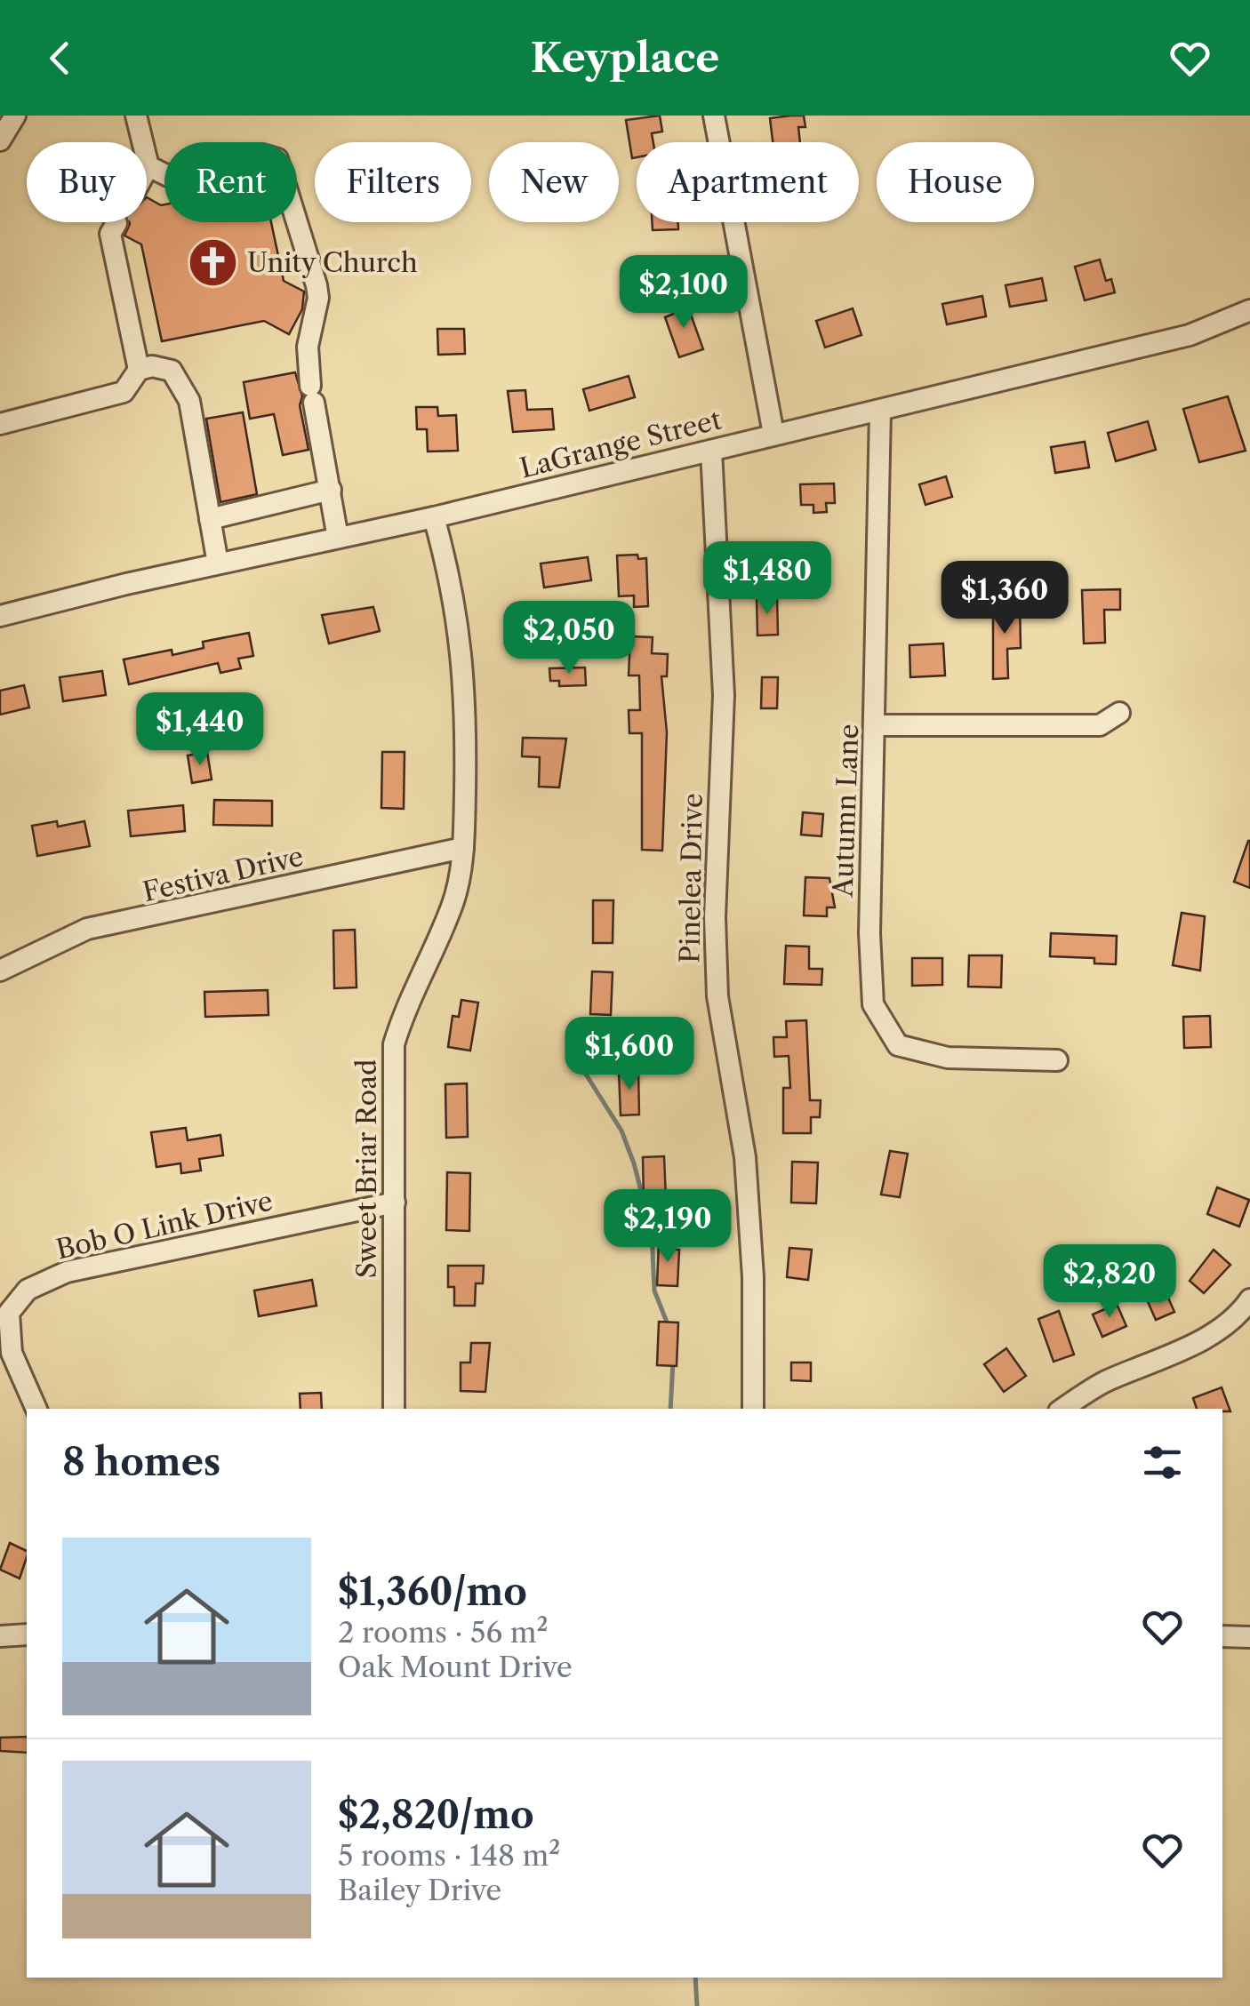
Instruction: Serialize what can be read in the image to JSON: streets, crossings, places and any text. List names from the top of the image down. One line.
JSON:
{"streets":{"street":["LaGrange Street","Autumn Lane","Festiva Drive","Pinelea Drive","Sweet Briar Road","Bob O Link Drive"]},"crossings":[["LaGrange Street","Autumn Lane"],["LaGrange Street","Pinelea Drive"],["LaGrange Street","Sweet Briar Road"],["Festiva Drive","Sweet Briar Road"],["Sweet Briar Road","Bob O Link Drive"]],"places":{"church":["Unity Church"]},"page":{"header":"Keyplace","chip":["Buy","Rent","Filters","New","Apartment","House"],"price":["$2,100","$1,480","$1,360","$2,050","$1,440","$1,600","$2,190","$2,820"],"heading":"8 homes","list":[{"name":"$1,360/mo","note":"2 rooms · 56 m² · Oak Mount Drive"},{"name":"$2,820/mo","note":"5 rooms · 148 m² · Bailey Drive"}]}}
